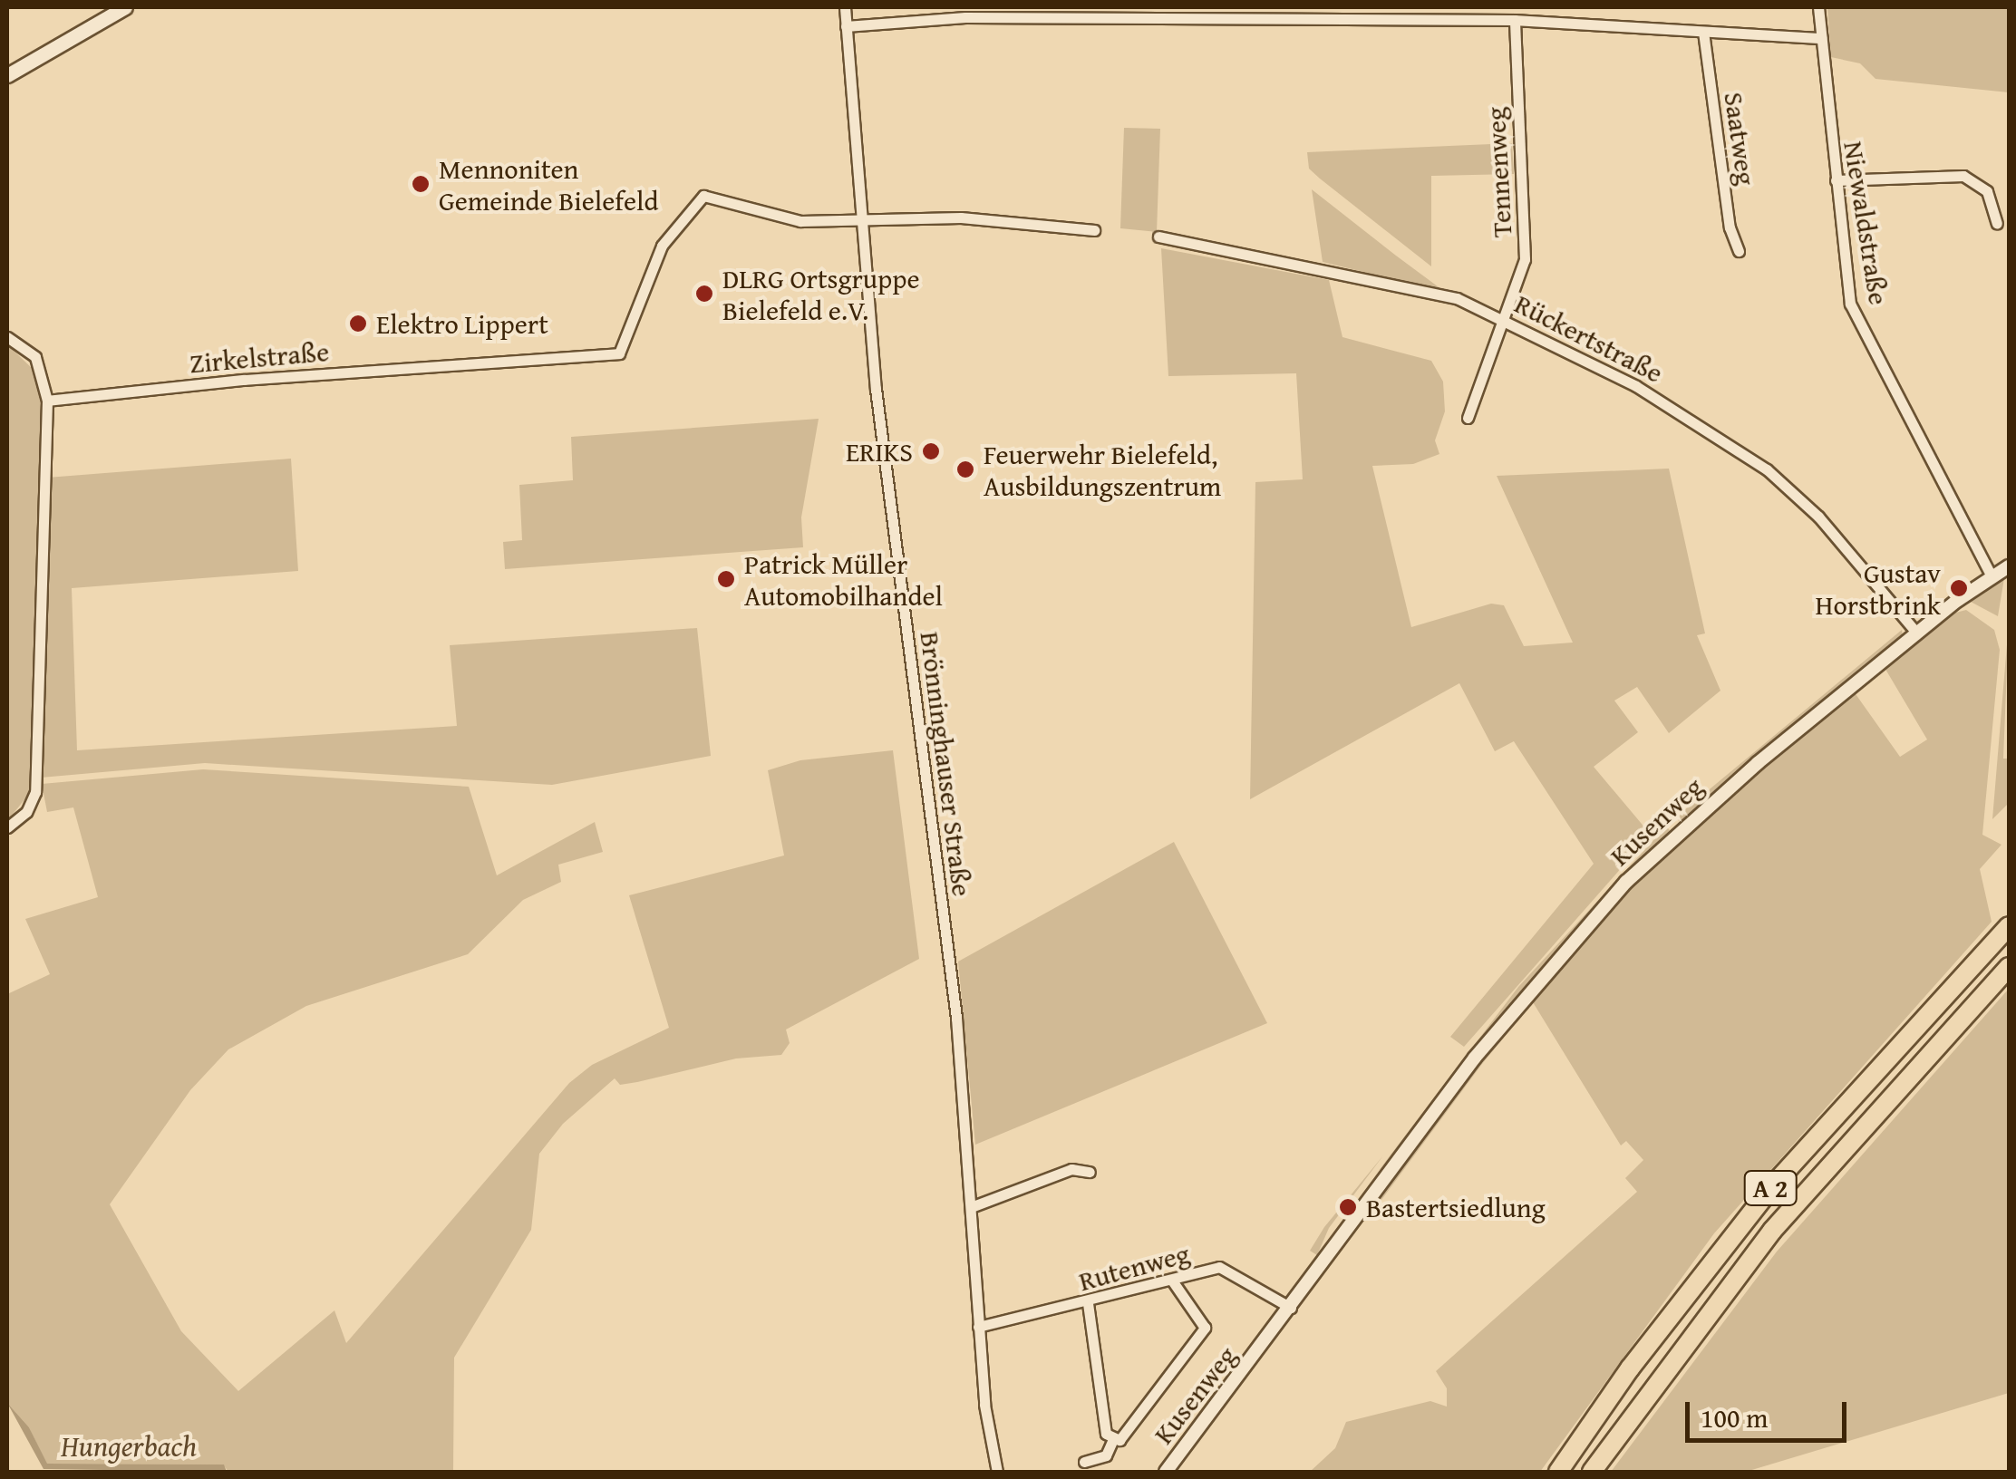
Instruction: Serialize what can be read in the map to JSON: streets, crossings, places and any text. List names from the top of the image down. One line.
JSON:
{"streets":{"highway":["A 2"],"street":["Saatweg","Tennenweg","Niewaldstraße","Rückertstraße","Zirkelstraße","Brönninghauser Straße","Kusenweg","Rutenweg"]},"crossings":[["Tennenweg","Rückertstraße"],["Niewaldstraße","Kusenweg"],["Rückertstraße","Kusenweg"],["Zirkelstraße","Brönninghauser Straße"],["Brönninghauser Straße","Rutenweg"],["Kusenweg","Rutenweg"]],"water":["Hungerbach"],"places":["Mennoniten Gemeinde Bielefeld","DLRG Ortsgruppe Bielefeld e.V.","Elektro Lippert","ERIKS","Feuerwehr Bielefeld, Ausbildungszentrum","Patrick Müller Automobilhandel","Gustav Horstbrink","Bastertsiedlung"],"scale_bar":"100 m"}
